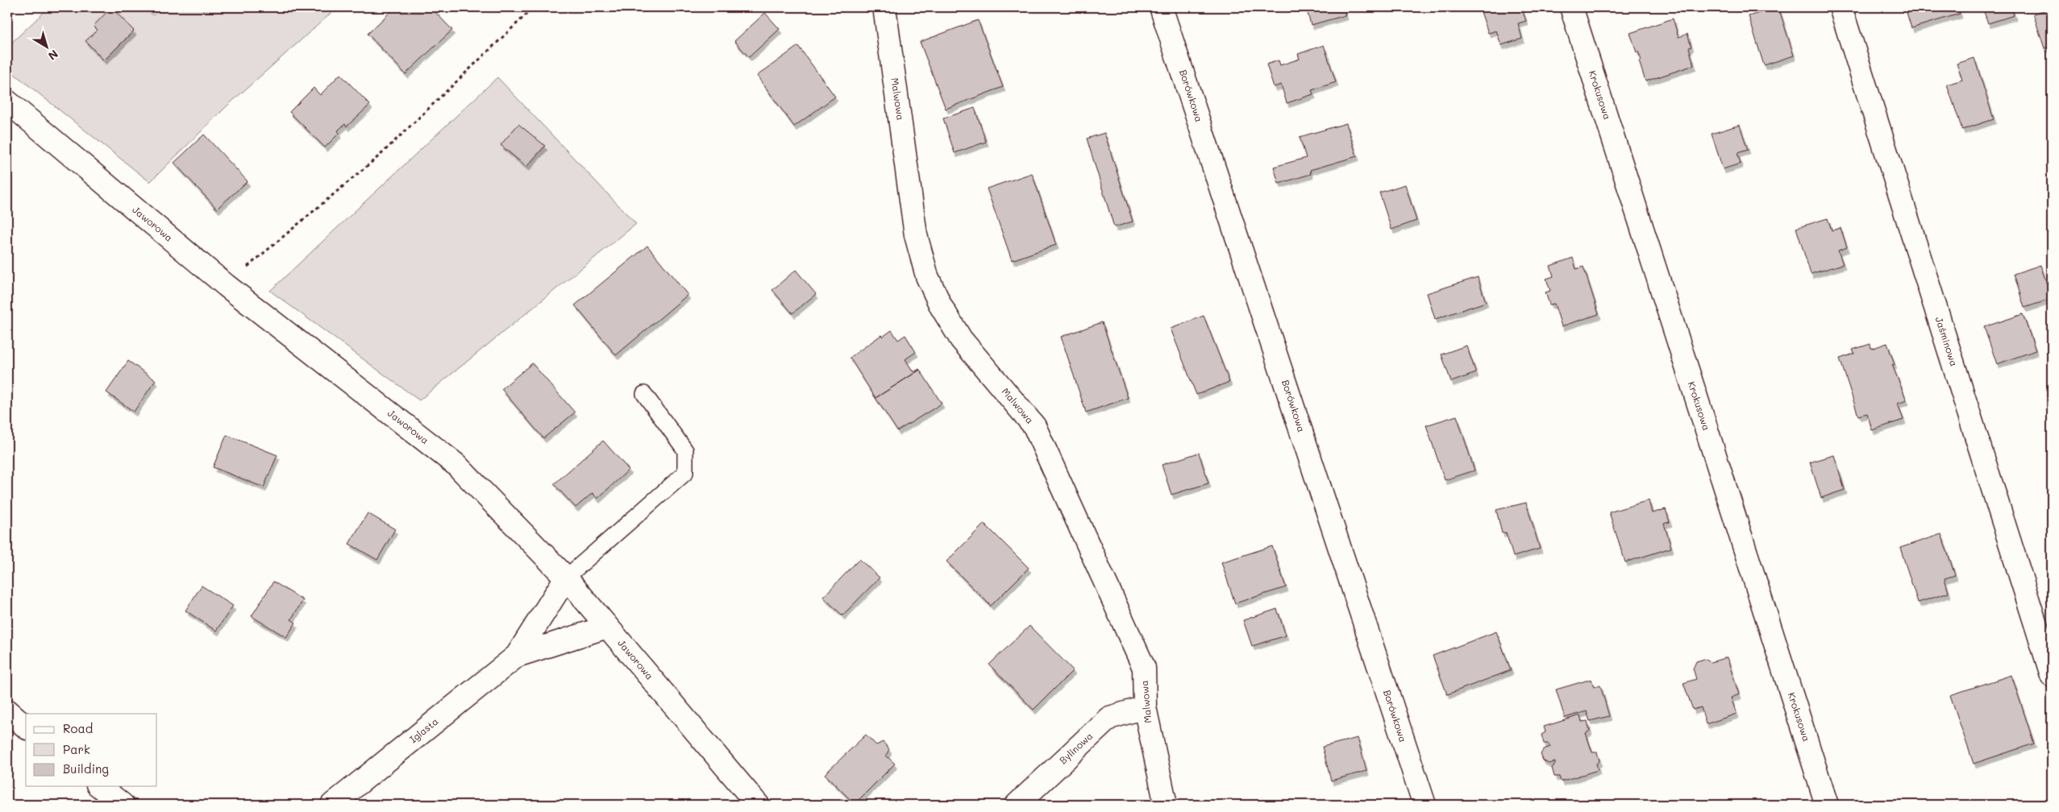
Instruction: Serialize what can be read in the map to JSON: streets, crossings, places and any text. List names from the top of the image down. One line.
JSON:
{"streets":{"street":["Krokusowa","Borówkowa","Malwowa","Jaworowa","Jaśminowa","Iglasta","Bylinowa"]},"crossings":[["Malwowa","Bylinowa"],["Jaworowa","Iglasta"]],"legend":["Road","Park","Building"],"north":"bottom right"}
